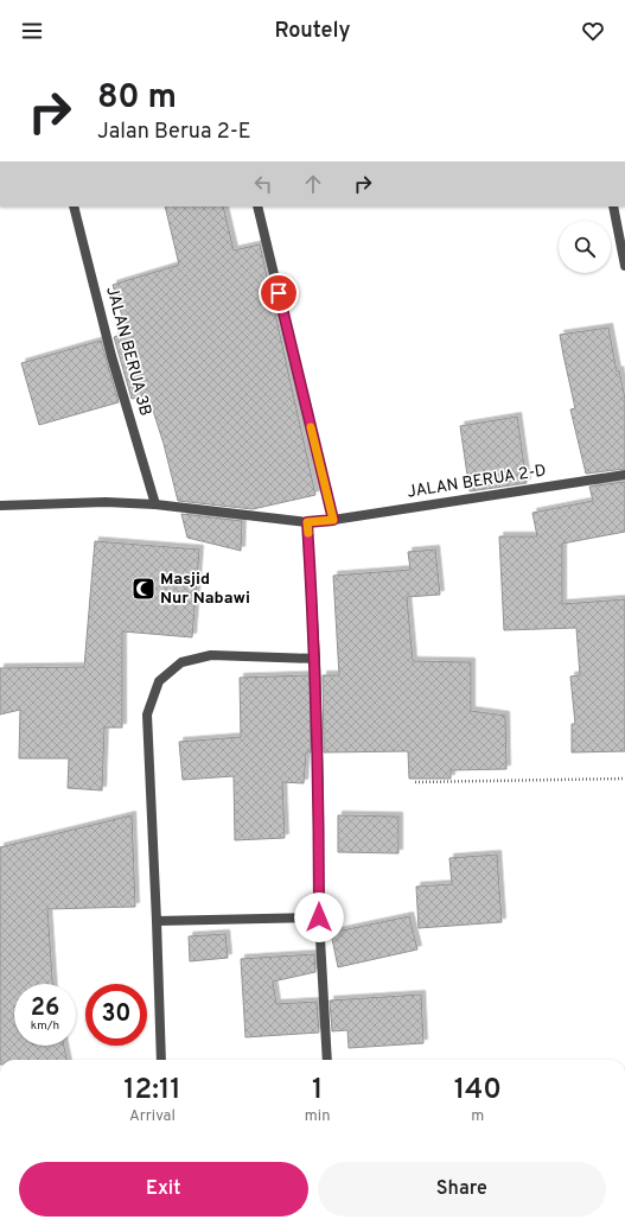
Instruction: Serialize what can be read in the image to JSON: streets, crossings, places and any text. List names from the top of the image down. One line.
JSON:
{"streets":{"street":["JALAN BERUA 3B","JALAN BERUA 2-D"]},"crossings":[["JALAN BERUA 3B","JALAN BERUA 2-D"]],"places":{"mosque":["Masjid Nur Nabawi"]},"page":{"header":"Routely","turn":["80 m","Jalan Berua 2-E"],"speed":"26 km/h","limit":"30","eta":["12:11","Arrival","1","min","140","m"],"buttons":["Exit","Share"]}}
